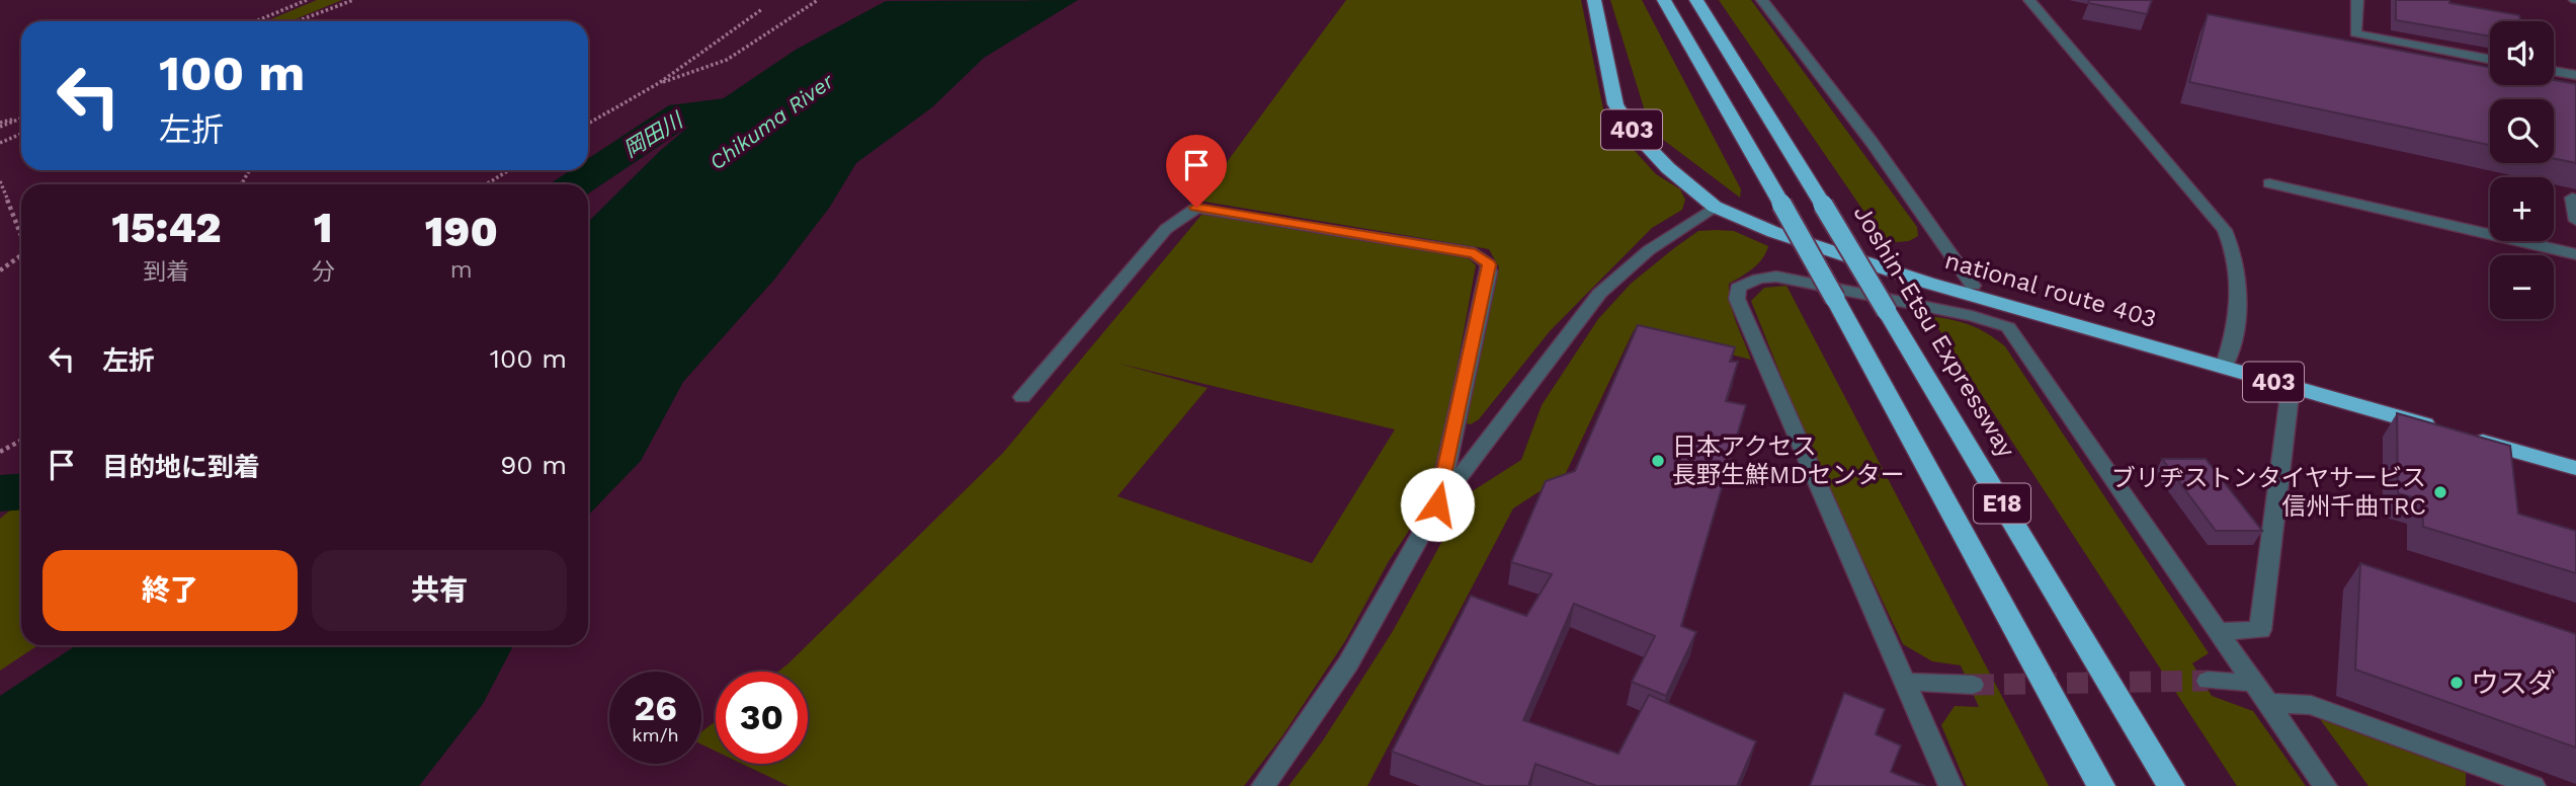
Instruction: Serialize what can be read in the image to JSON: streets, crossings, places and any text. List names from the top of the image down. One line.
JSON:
{"streets":{"highway":["403","national route 403","Joshin-Etsu Expressway","E18"]},"water":["Chikuma River","岡田川"],"places":["日本アクセス 長野生鮮MDセンター","ブリヂストンタイヤサービス 信州千曲TRC","ウスダ"],"page":{"map_buttons":["+","−"],"turn":["100 m","左折"],"eta":["15:42","到着","1","分","190","m"],"list":[{"name":"左折","value":"100 m"},{"name":"目的地に到着","value":"90 m"}],"buttons":["終了","共有"],"speed":"26 km/h","limit":"30"}}
